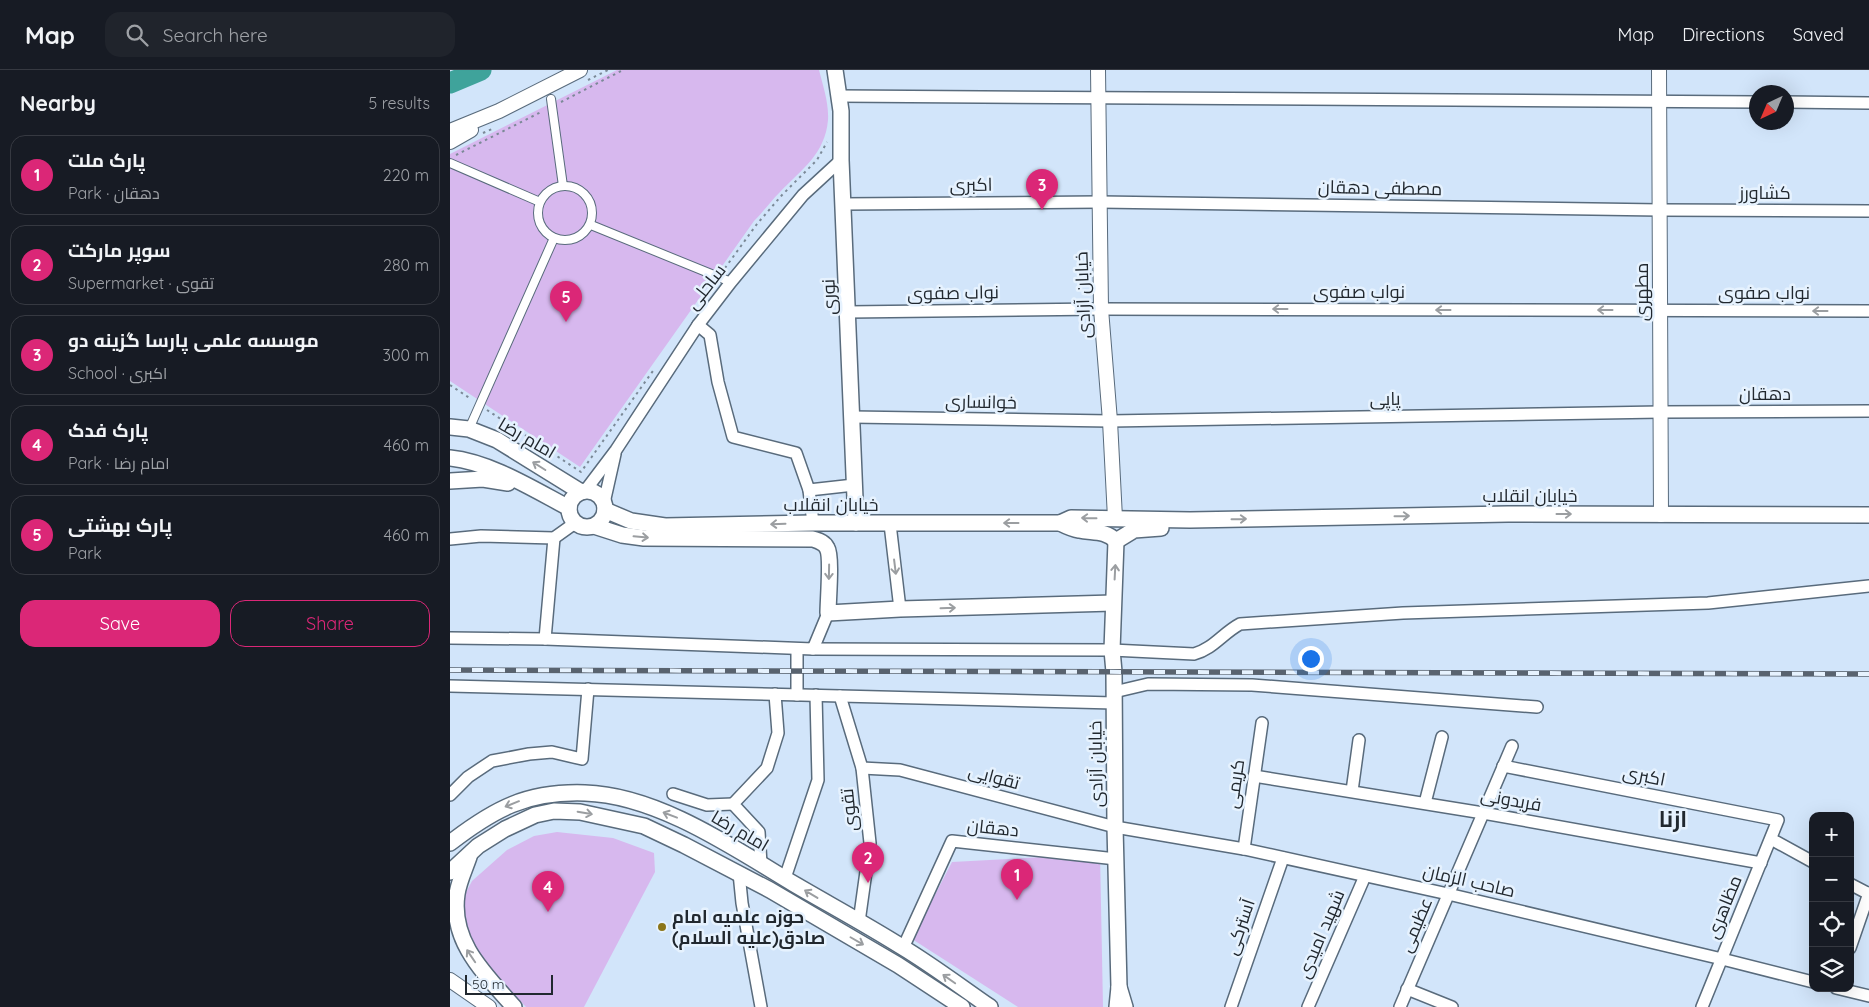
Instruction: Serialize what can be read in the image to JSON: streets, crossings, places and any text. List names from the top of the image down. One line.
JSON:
{"streets":{"main road":["خیابان آزادی","نوری","امام رضا","خیابان انقلاب"],"street":["اکبری","مصطفی دهقان","کشاورز","ساحلی","نواب صفوی","مطهری","دهقان","پاپی","خوانساری","تقوایی","کریمی","فریدونی","تقوی","صاحب الزمان","مظاهری","عظیمی","آسترکی","شهید امیدی"]},"crossings":[["اکبری","مصطفی دهقان"],["اکبری","خیابان آزادی"],["اکبری","نوری"],["اکبری","مظاهری"],["اکبری","عظیمی"],["مصطفی دهقان","کشاورز"],["مصطفی دهقان","مطهری"],["مصطفی دهقان","خیابان آزادی"],["کشاورز","مطهری"],["ساحلی","نوری"],["ساحلی","امام رضا"],["ساحلی","خیابان انقلاب"],["نواب صفوی","مطهری"],["نواب صفوی","خیابان آزادی"],["نواب صفوی","نوری"],["مطهری","دهقان"],["مطهری","پاپی"],["مطهری","خیابان انقلاب"],["خیابان آزادی","دهقان"],["خیابان آزادی","پاپی"],["خیابان آزادی","خوانساری"],["خیابان آزادی","خیابان انقلاب"],["خیابان آزادی","تقوایی"],["خیابان آزادی","صاحب الزمان"],["نوری","خوانساری"],["نوری","خیابان انقلاب"],["دهقان","پاپی"],["دهقان","امام رضا"],["پاپی","خوانساری"],["امام رضا","خیابان انقلاب"],["امام رضا","تقوی"],["تقوایی","تقوی"],["تقوایی","صاحب الزمان"],["کریمی","فریدونی"],["کریمی","صاحب الزمان"],["فریدونی","مظاهری"],["فریدونی","عظیمی"],["صاحب الزمان","مظاهری"],["صاحب الزمان","عظیمی"],["صاحب الزمان","آسترکی"],["صاحب الزمان","شهید امیدی"]],"one_way":["نواب صفوی"],"districts":["ازنا"],"places":["حوزه علمیه امام صادق(علیه السلام)"],"scale_bar":"50 m","north":"bottom left","page":{"header":"Map","search":"Search here","nav":["Map","Directions","Saved"],"heading":["Nearby","5 results"],"list":[{"mark":"1","name":"پارک ملت","note":"Park · دهقان","value":"220 m"},{"mark":"2","name":"سوپر مارکت","note":"Supermarket · تقوی","value":"280 m"},{"mark":"3","name":"موسسه علمی پارسا گزینه دو","note":"School · اکبری","value":"300 m"},{"mark":"4","name":"پارک فدک","note":"Park · امام رضا","value":"460 m"},{"mark":"5","name":"پارک بهشتی","note":"Park","value":"460 m"}],"pins":["3","5","2","1","4"],"buttons":["Save","Share"],"map_buttons":["+","−"],"scale":"50 m"}}
